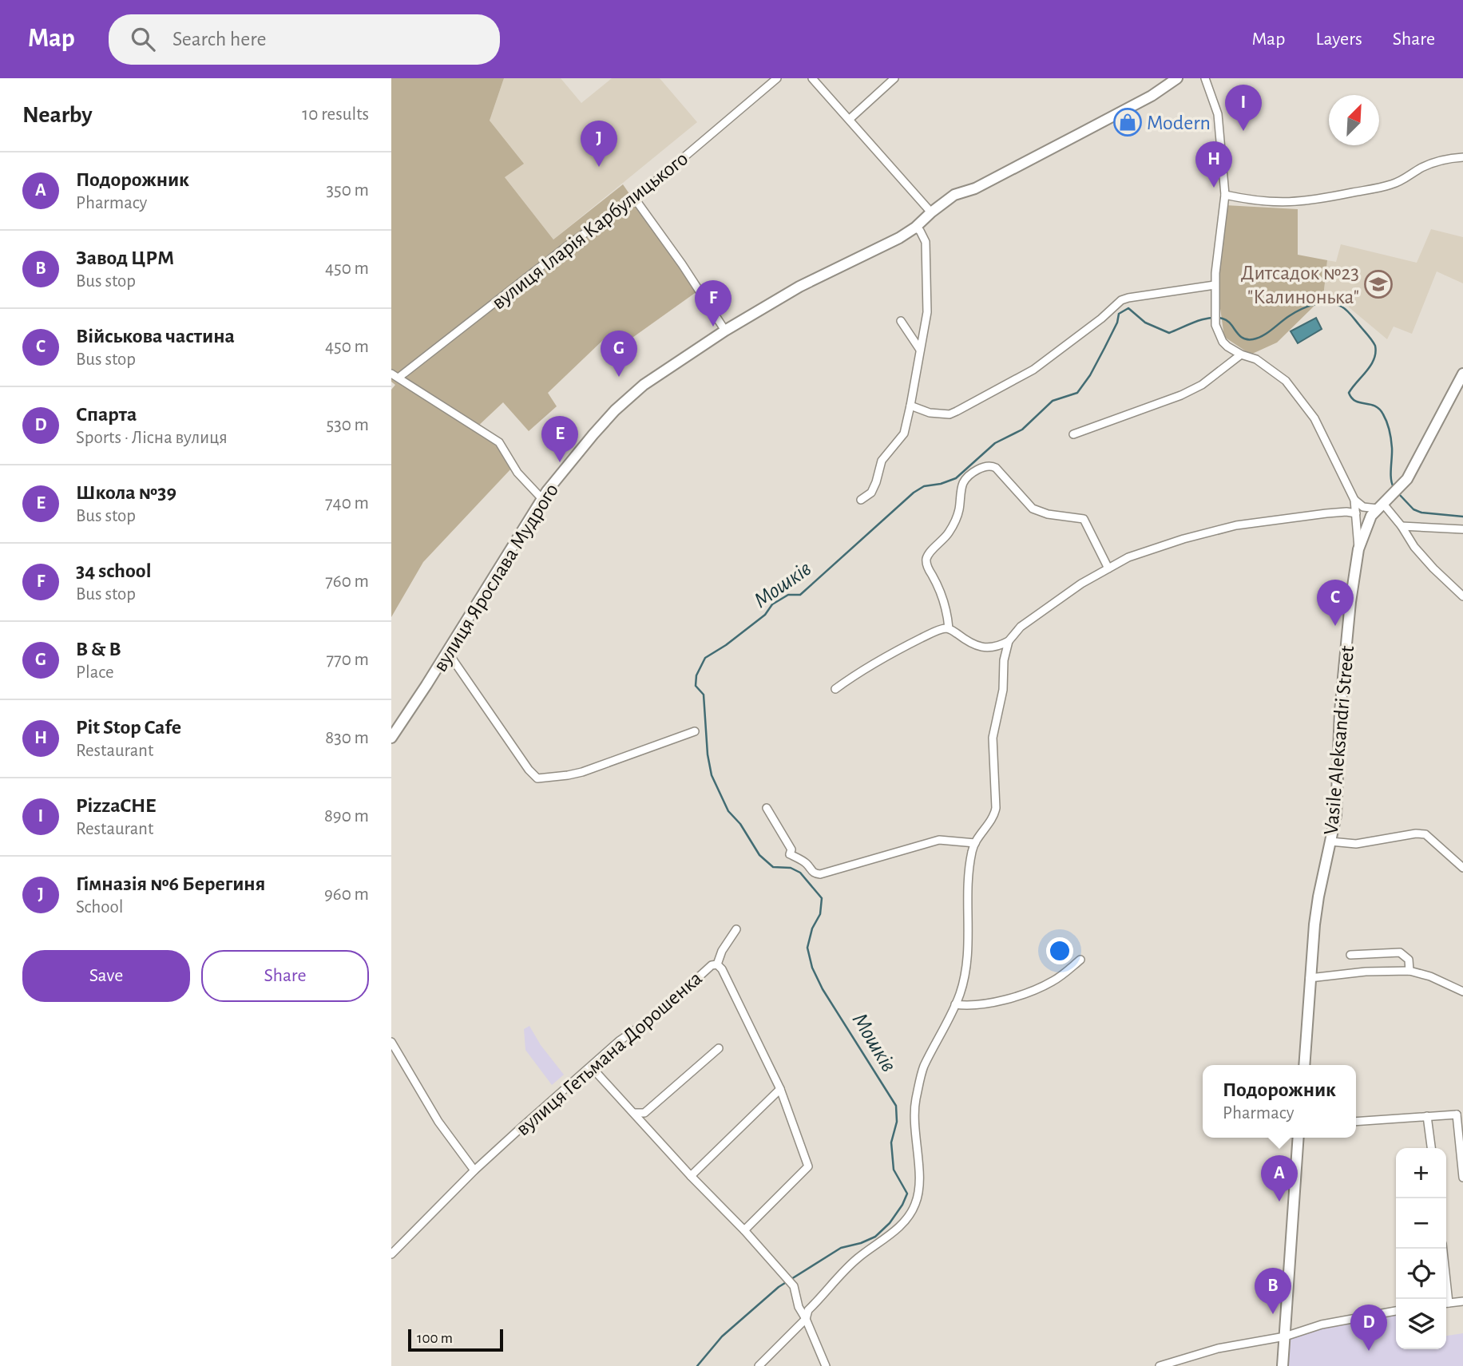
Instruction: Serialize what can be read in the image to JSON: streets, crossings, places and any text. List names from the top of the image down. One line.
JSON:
{"streets":{"main road":["вулиця Ярослава Мудрого","Vasile Aleksandri Street"],"street":["вулиця Іларія Карбулицького","вулиця Гетьмана Дорошенка"]},"water":["Мошків"],"places":{"shop":["Modern"],"school or university":["Дитсадок №23 \"Калинонька\""]},"scale_bar":"100 m","north":"top right","page":{"header":"Map","search":"Search here","nav":["Map","Layers","Share"],"heading":["Nearby","10 results"],"pins":["I","J","H","F","G","E","C","A","B","D"],"list":[{"mark":"A","name":"Подорожник","note":"Pharmacy","value":"350 m"},{"mark":"B","name":"Завод ЦРМ","note":"Bus stop","value":"450 m"},{"mark":"C","name":"Військова частина","note":"Bus stop","value":"450 m"},{"mark":"D","name":"Спарта","note":"Sports · Лісна вулиця","value":"530 m"},{"mark":"E","name":"Школа №39","note":"Bus stop","value":"740 m"},{"mark":"F","name":"34 school","note":"Bus stop","value":"760 m"},{"mark":"G","name":"B & B","note":"Place","value":"770 m"},{"mark":"H","name":"Pit Stop Cafe","note":"Restaurant","value":"830 m"},{"mark":"I","name":"PizzaCHE","note":"Restaurant","value":"890 m"},{"mark":"J","name":"Гімназія №6 Берегиня","note":"School","value":"960 m"}],"buttons":["Save","Share"],"popup":["Подорожник","Pharmacy"],"map_buttons":["+","−"],"scale":"100 m"}}
